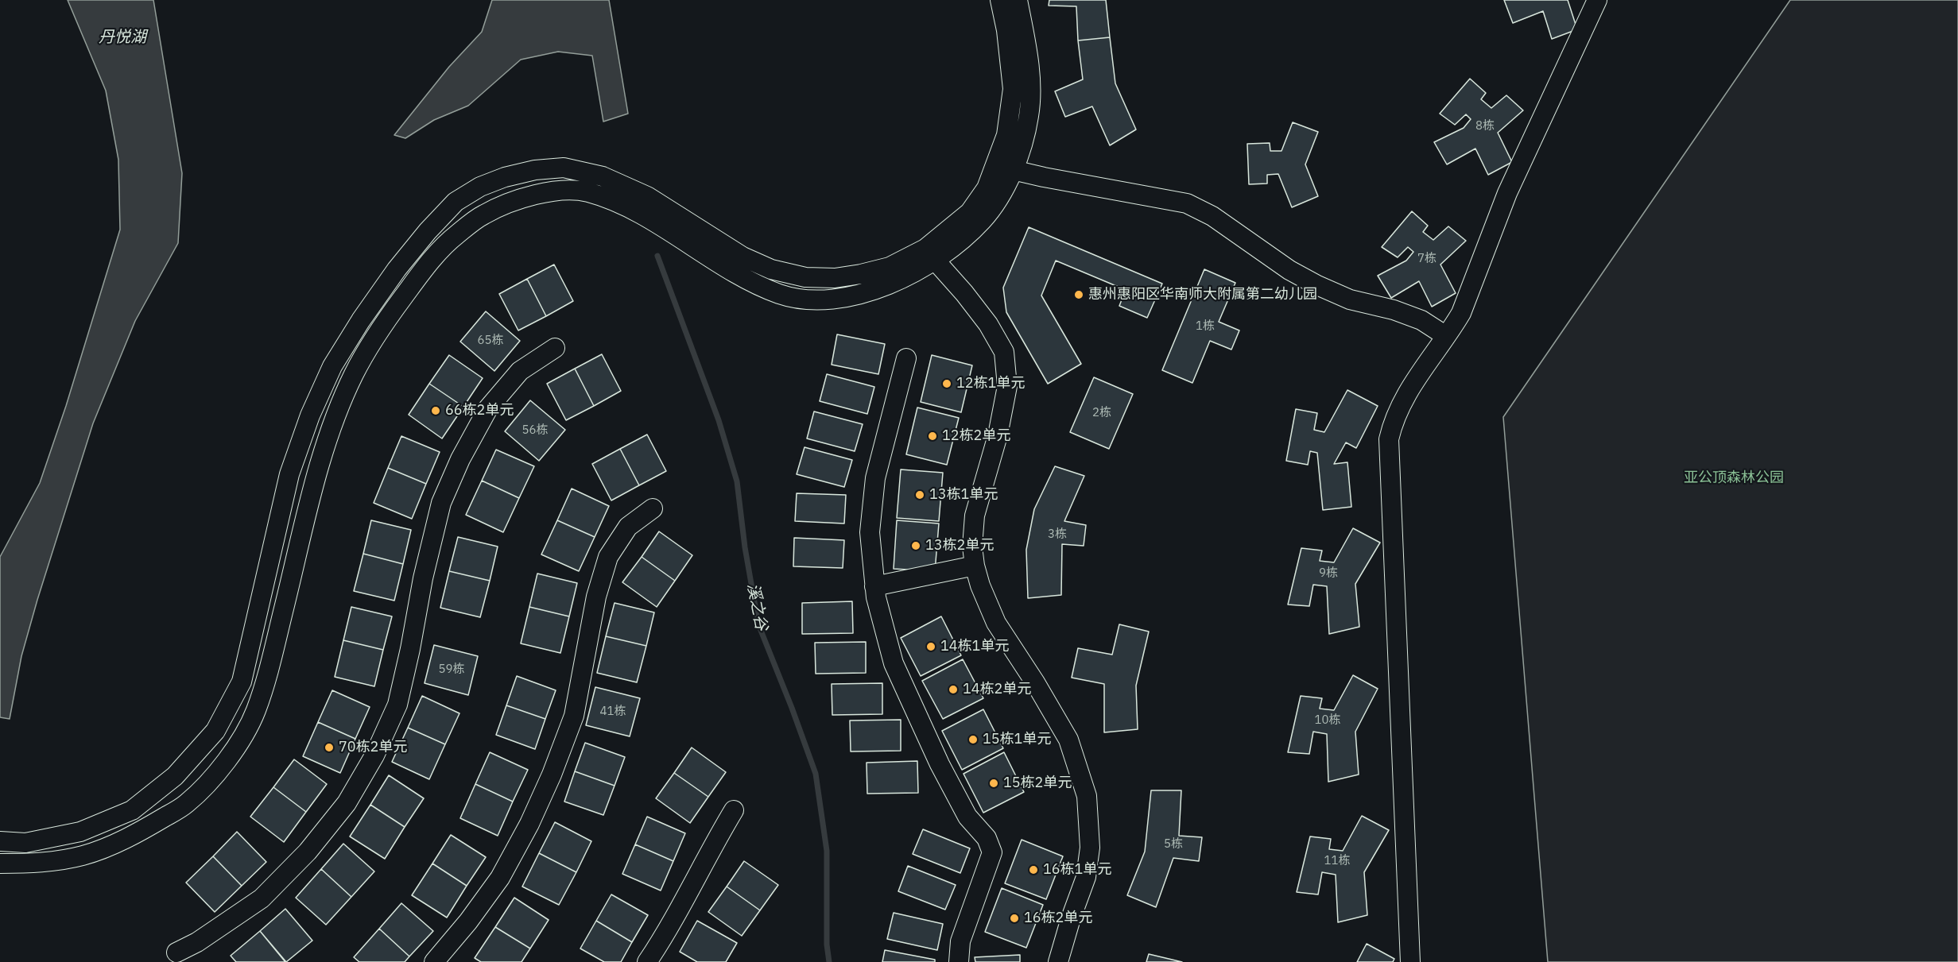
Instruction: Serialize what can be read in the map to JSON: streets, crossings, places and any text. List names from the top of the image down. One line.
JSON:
{"water":["丹悦湖","溪之谷"],"parks":["亚公顶森林公园"],"places":["惠州惠阳区华南师大附属第二幼儿园","12栋1单元","66栋2单元","12栋2单元","13栋1单元","13栋2单元","14栋1单元","14栋2单元","15栋1单元","70栋2单元","15栋2单元","16栋1单元","16栋2单元"],"house_numbers":["8栋","7栋","1栋","65栋","2栋","56栋","3栋","9栋","59栋","41栋","10栋","5栋","11栋"]}
